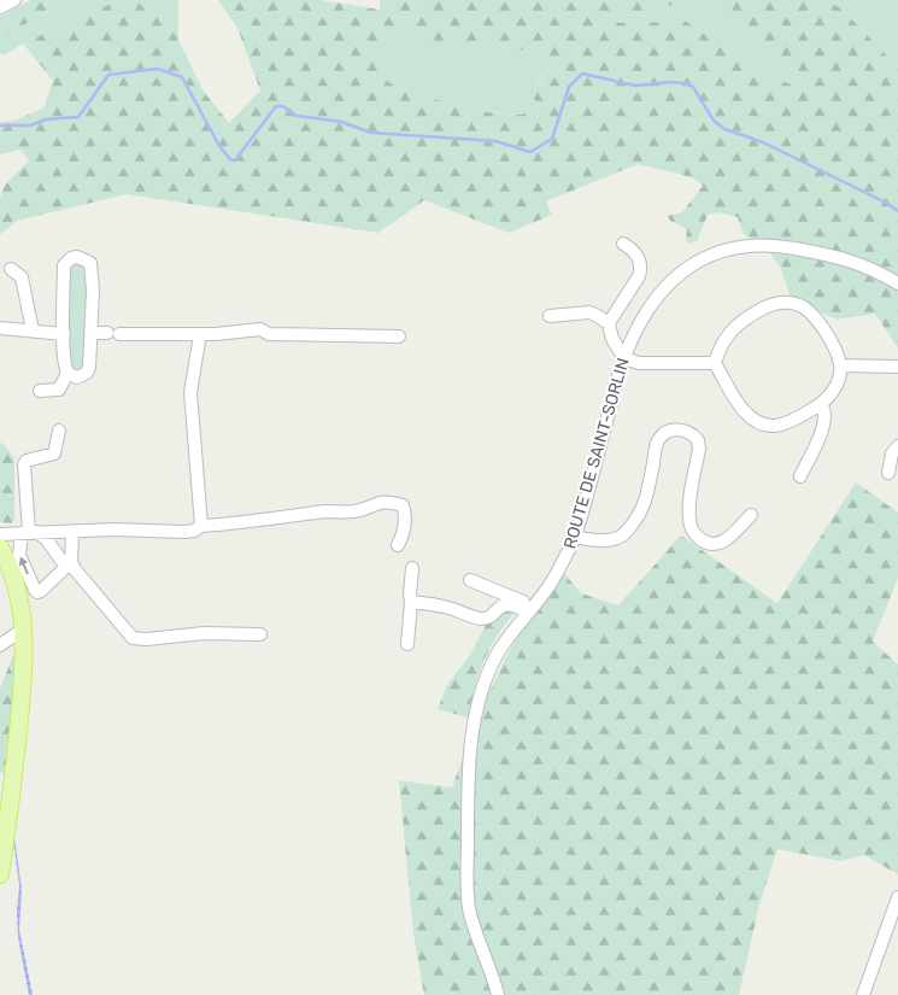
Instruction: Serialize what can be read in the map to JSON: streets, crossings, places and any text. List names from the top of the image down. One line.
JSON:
{"streets":{"street":["ROUTE DE SAINT-SORLIN"]}}
